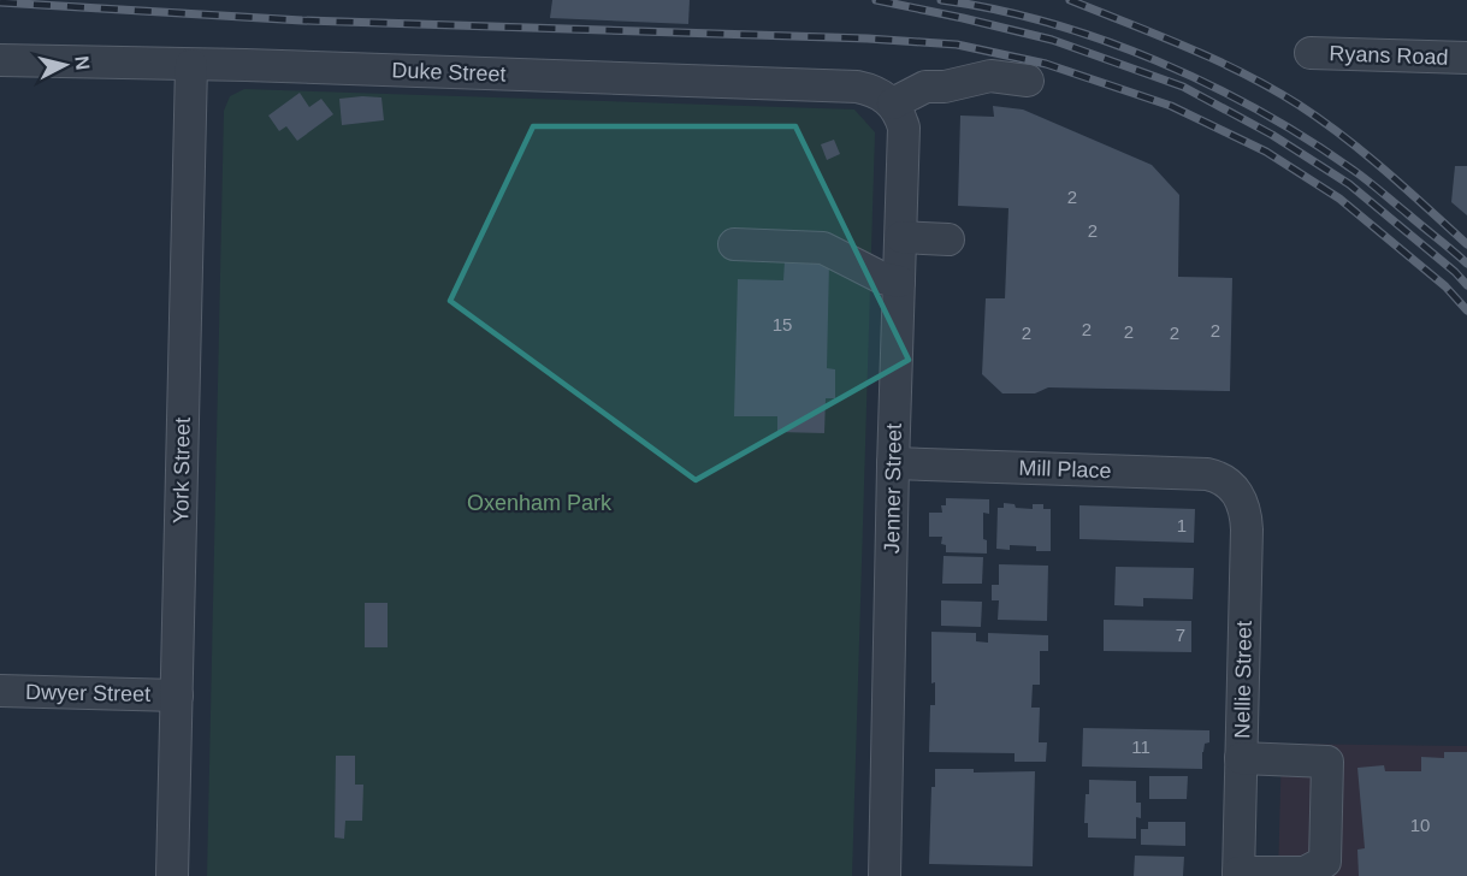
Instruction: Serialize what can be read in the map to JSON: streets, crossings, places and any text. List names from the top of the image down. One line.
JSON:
{"streets":{"street":["Ryans Road","Duke Street","Mill Place","York Street","Jenner Street","Nellie Street","Dwyer Street"]},"crossings":[["Duke Street","York Street"],["Duke Street","Jenner Street"],["Mill Place","Jenner Street"],["Mill Place","Nellie Street"],["York Street","Dwyer Street"]],"parks":["Oxenham Park"],"house_numbers":["2","2","15","2","2","2","2","2","1","7","11","10"],"north":"right"}
